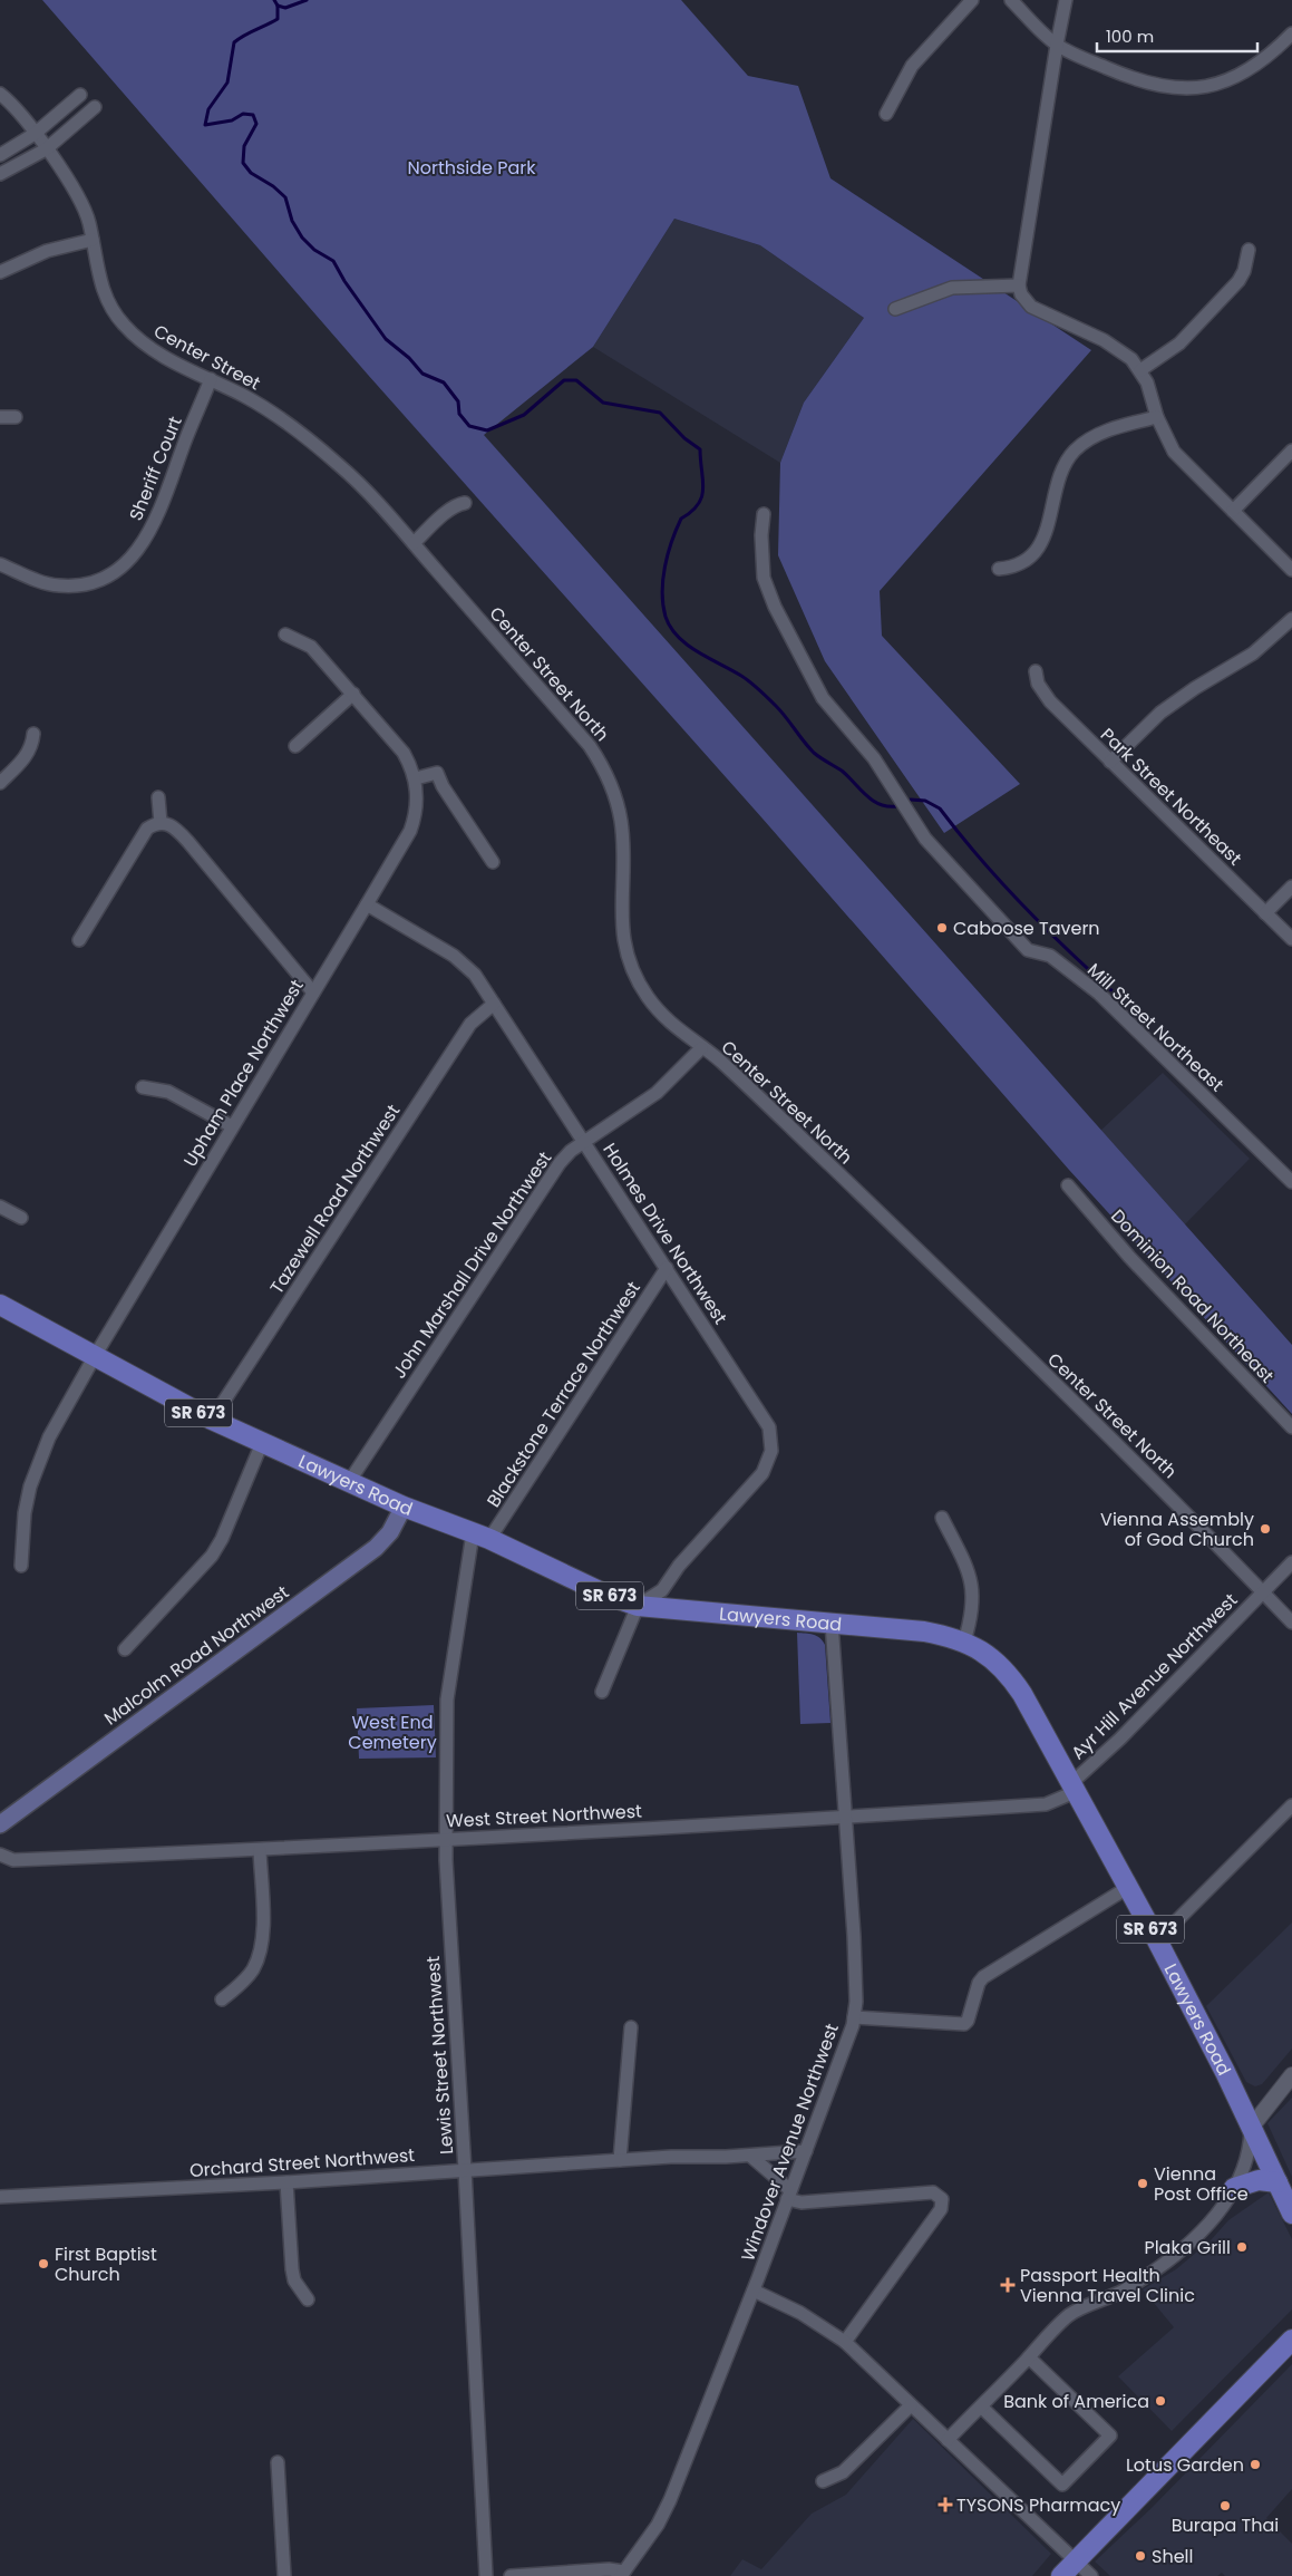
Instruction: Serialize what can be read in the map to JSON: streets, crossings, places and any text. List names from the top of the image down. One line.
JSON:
{"streets":{"main road":["SR 673","Lawyers Road","Malcolm Road Northwest"],"street":["Center Street","Sheriff Court","Center Street North","Park Street Northeast","Mill Street Northeast","Upham Place Northwest","Tazewell Road Northwest","Holmes Drive Northwest","John Marshall Drive Northwest","Dominion Road Northeast","Blackstone Terrace Northwest","Ayr Hill Avenue Northwest","West Street Northwest","Lewis Street Northwest","Windover Avenue Northwest","Orchard Street Northwest"]},"crossings":[["Center Street","Sheriff Court"],["Center Street","Center Street North"],["Center Street North","John Marshall Drive Northwest"],["Center Street North","Ayr Hill Avenue Northwest"],["Upham Place Northwest","Holmes Drive Northwest"],["Upham Place Northwest","Lawyers Road"],["Tazewell Road Northwest","Holmes Drive Northwest"],["Tazewell Road Northwest","Lawyers Road"],["Holmes Drive Northwest","John Marshall Drive Northwest"],["Holmes Drive Northwest","Blackstone Terrace Northwest"],["Holmes Drive Northwest","Lawyers Road"],["John Marshall Drive Northwest","Lawyers Road"],["Blackstone Terrace Northwest","Lawyers Road"],["Blackstone Terrace Northwest","Lewis Street Northwest"],["Lawyers Road","Malcolm Road Northwest"],["Lawyers Road","Ayr Hill Avenue Northwest"],["Lawyers Road","West Street Northwest"],["Lawyers Road","Lewis Street Northwest"],["Lawyers Road","Windover Avenue Northwest"],["Ayr Hill Avenue Northwest","West Street Northwest"],["West Street Northwest","Lewis Street Northwest"],["West Street Northwest","Windover Avenue Northwest"],["Lewis Street Northwest","Orchard Street Northwest"],["Windover Avenue Northwest","Orchard Street Northwest"]],"parks":["Northside Park","West End Cemetery"],"places":{"other":["Caboose Tavern","Vienna Assembly of God Church","Vienna Post Office","Plaka Grill","First Baptist Church","Bank of America","Lotus Garden","Burapa Thai","Shell"],"health":["Passport Health Vienna Travel Clinic","TYSONS Pharmacy"]},"scale_bar":"100 m"}
